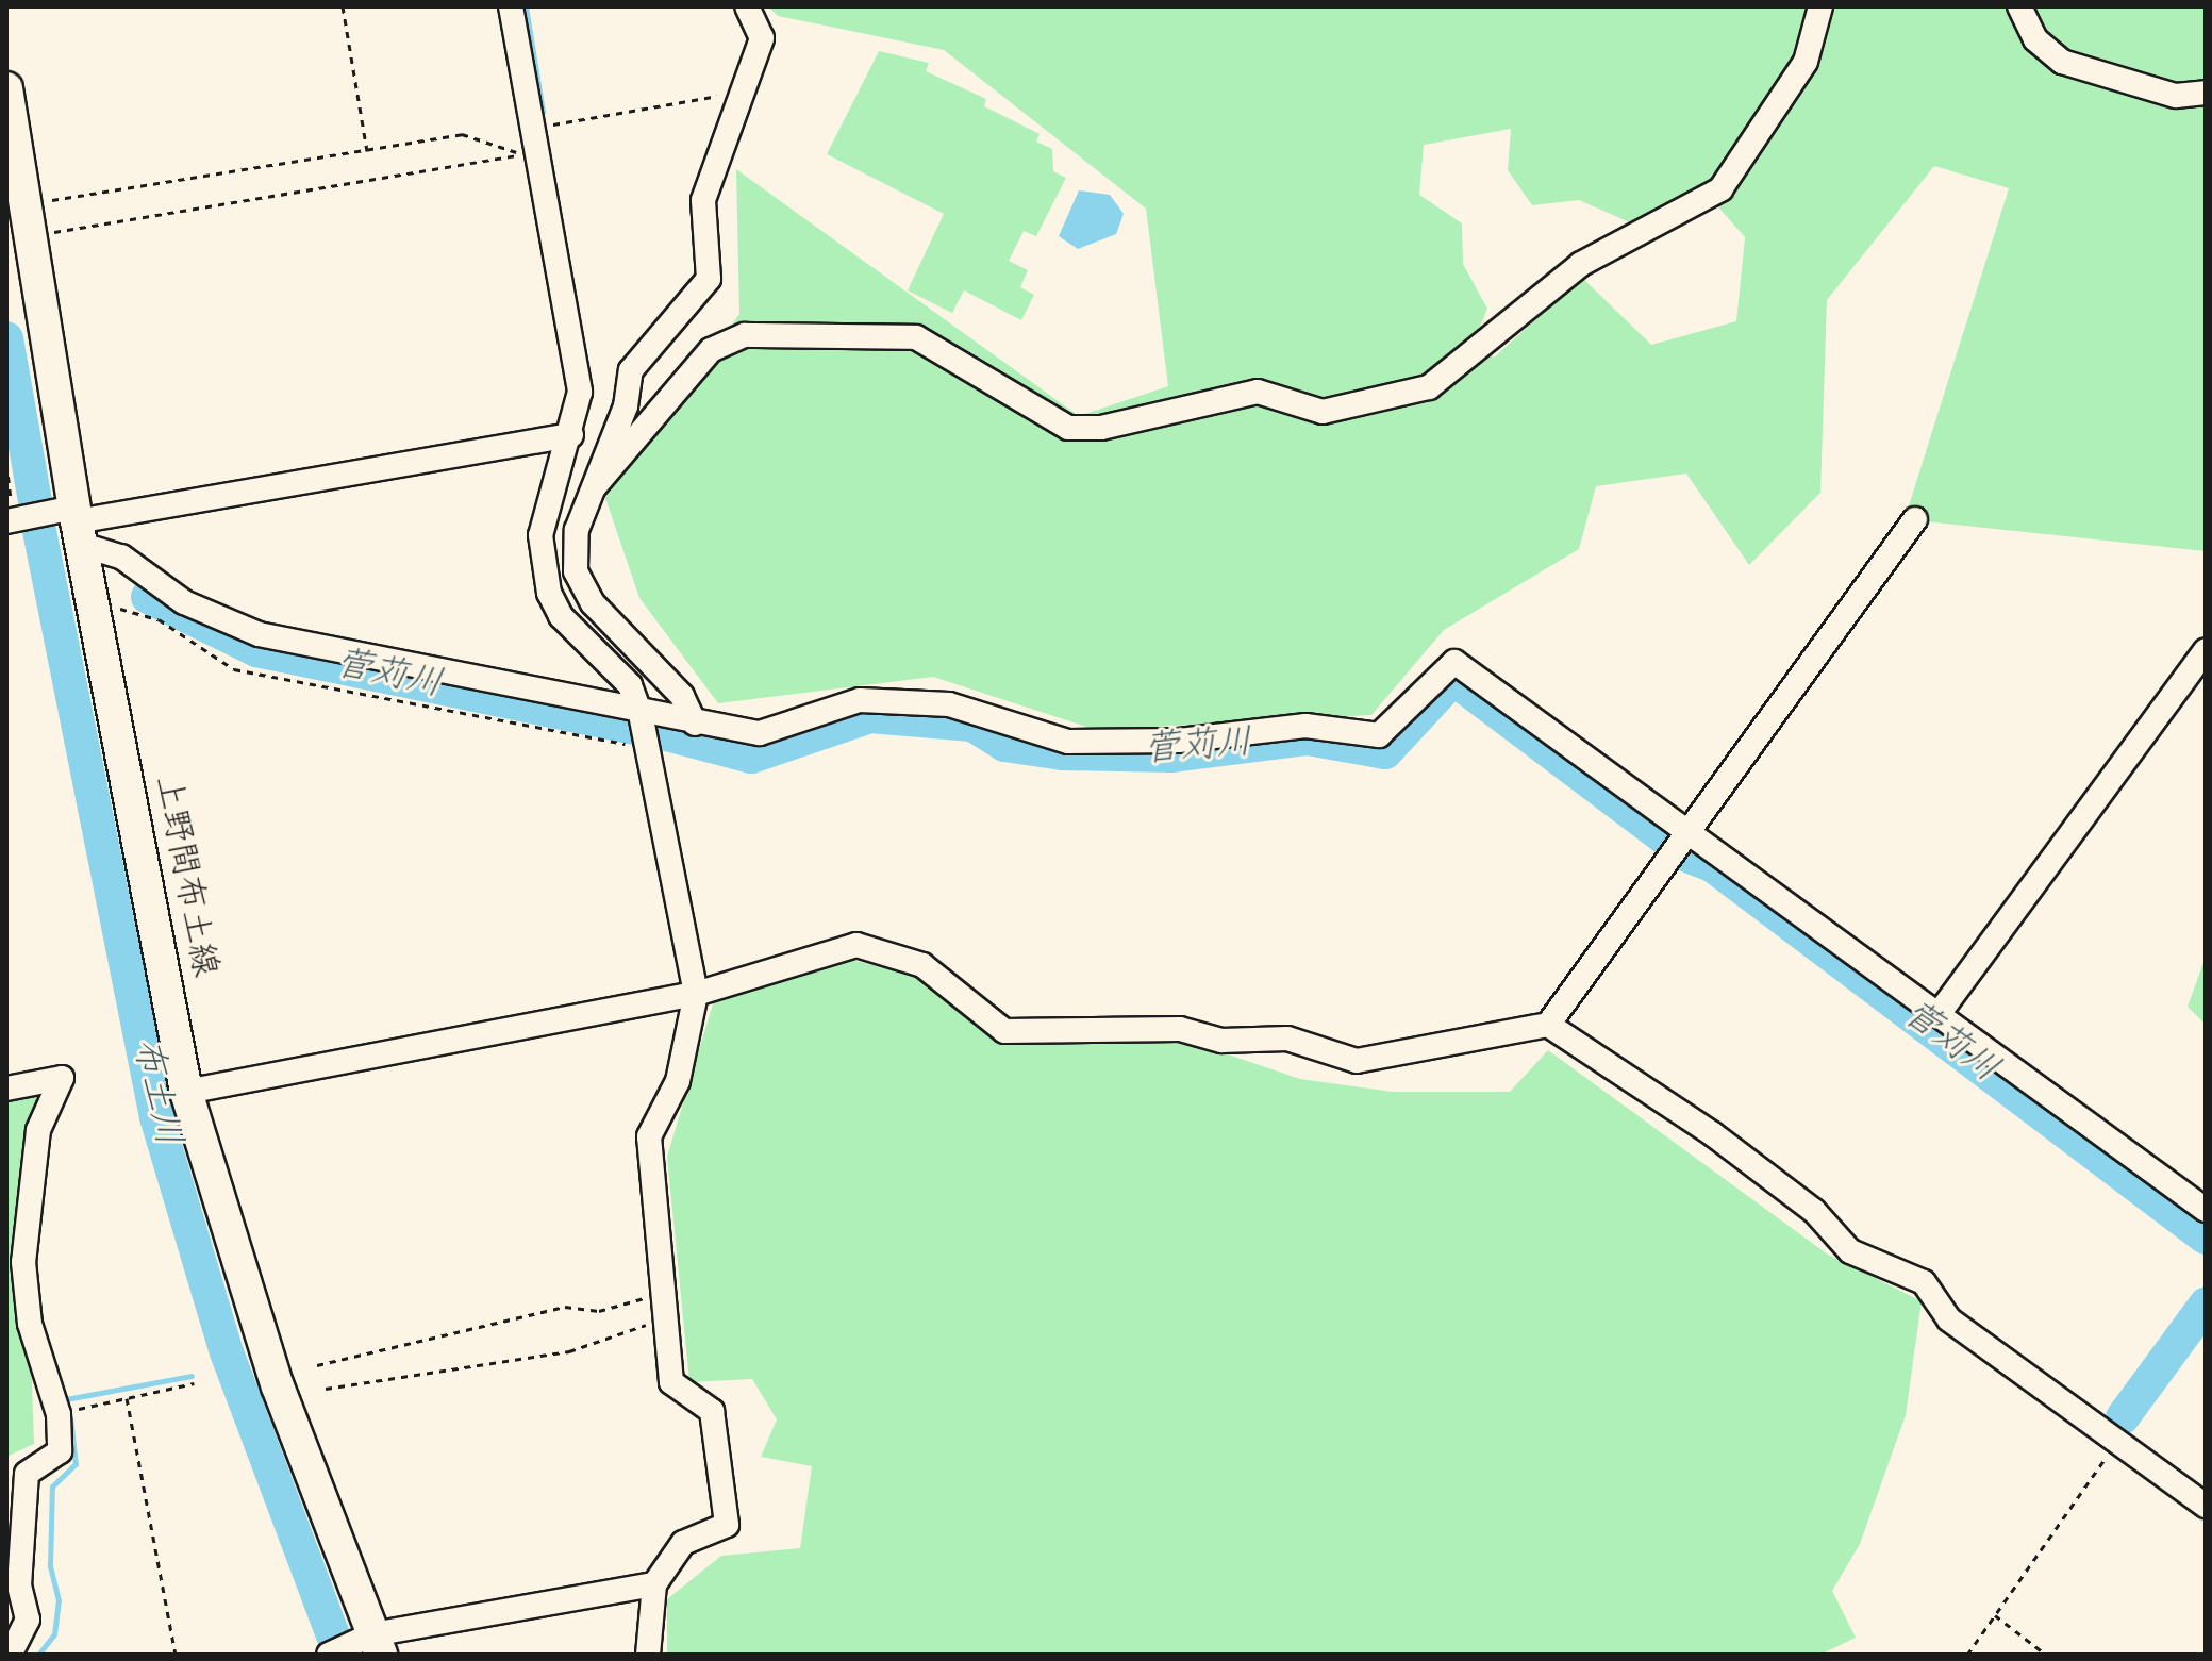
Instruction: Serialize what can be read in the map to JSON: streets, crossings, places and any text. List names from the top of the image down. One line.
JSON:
{"streets":{"main road":["上野間布土線"]},"water":["菅苅川","布土川"]}
